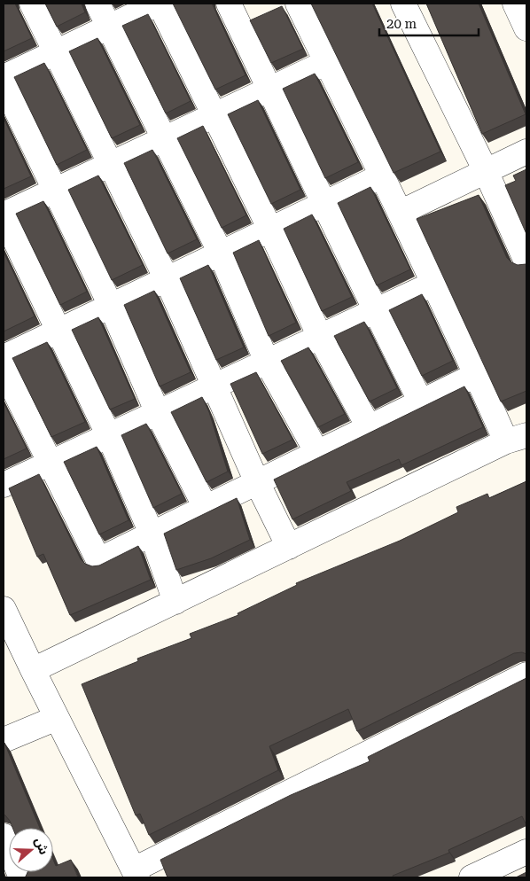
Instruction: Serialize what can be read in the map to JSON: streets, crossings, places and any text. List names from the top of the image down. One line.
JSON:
{"scale_bar":"20 m","north":"right"}
